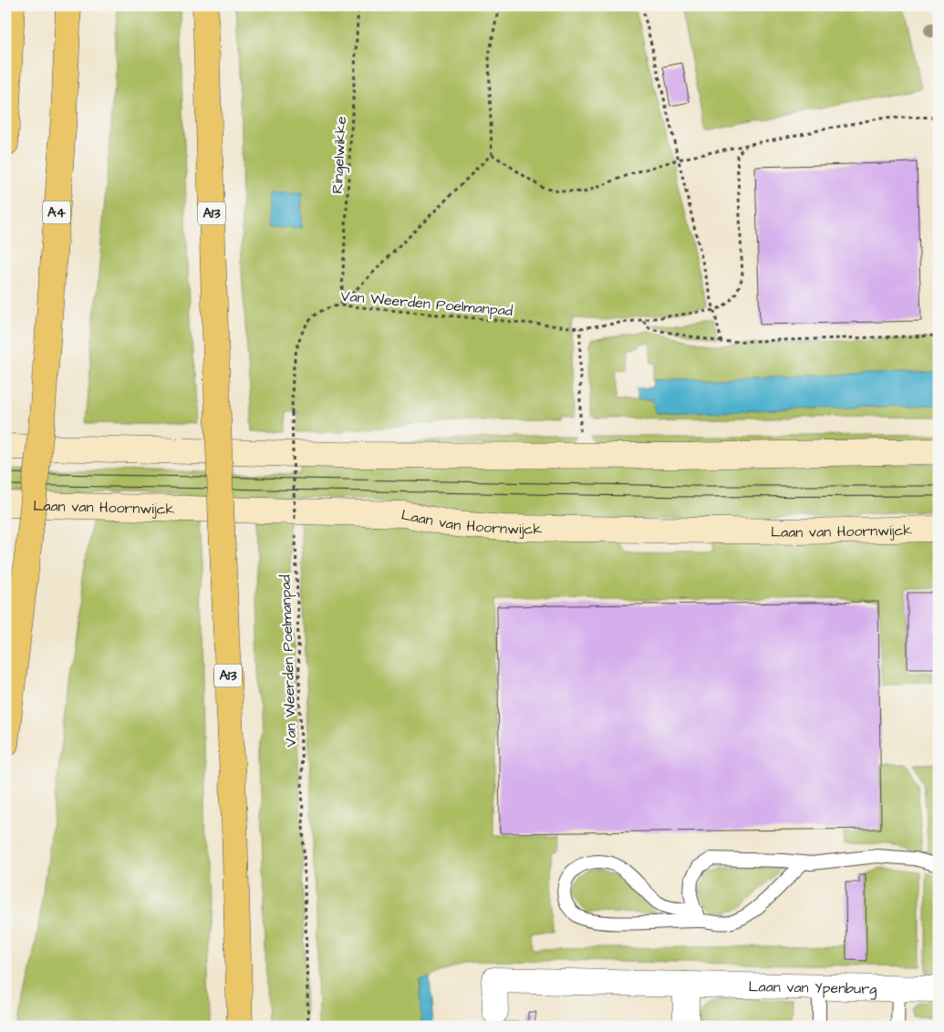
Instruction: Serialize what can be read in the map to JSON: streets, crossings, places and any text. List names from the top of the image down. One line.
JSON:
{"streets":{"highway":["A4","A13"],"main road":["Laan van Hoornwijck"],"street":["Laan van Ypenburg"],"path":["Ringelwikke","Van Weerden Poelmanpad"]},"crossings":[["Ringelwikke","Van Weerden Poelmanpad"]]}
